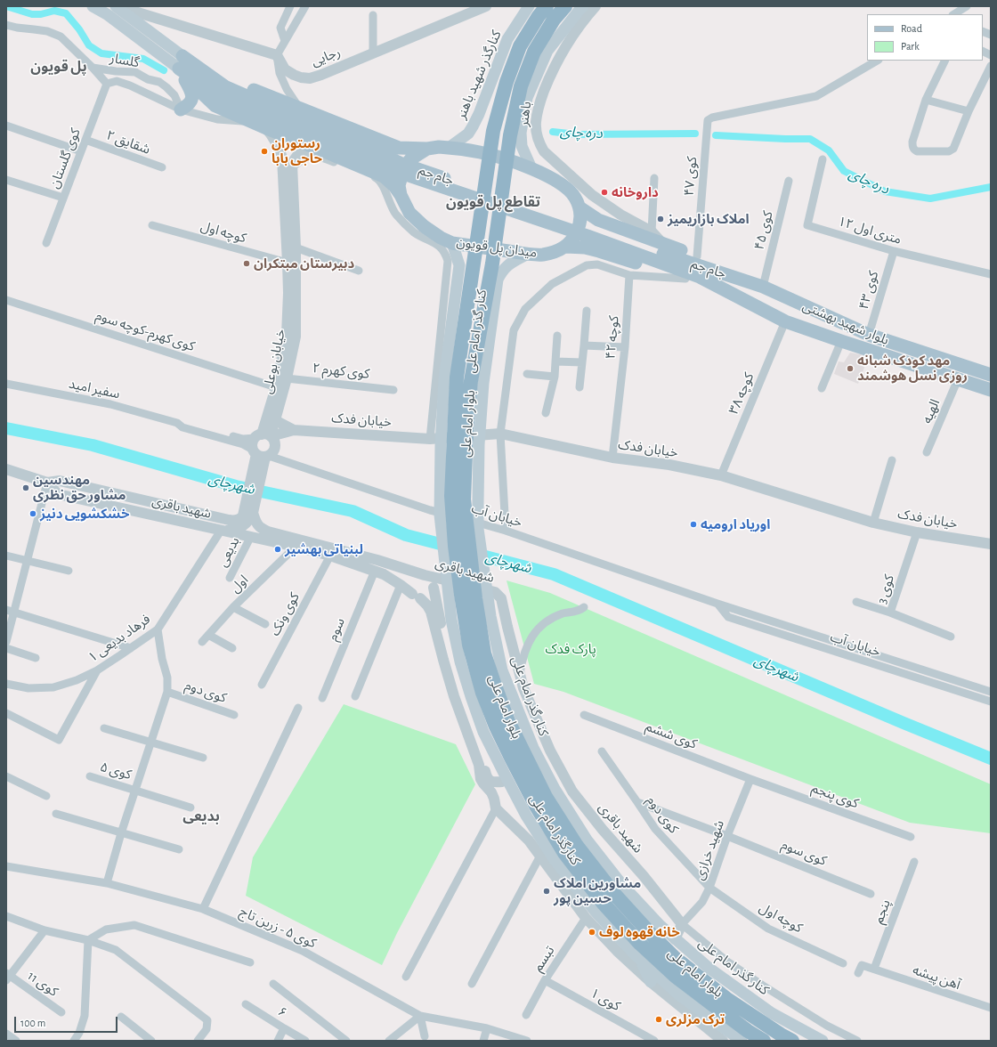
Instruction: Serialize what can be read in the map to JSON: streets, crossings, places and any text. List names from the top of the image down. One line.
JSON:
{"streets":{"highway":["بلوار امام علی"],"main road":["کنارگذر شهید باهنر","جام جم","میدان پل قویون","بلوار شهید بهشتی","کنار گذر امام علی","کنارگذر امام علی"],"street":["رجایی","گلسار","باهنر","شقایق ۲","کوی گلستان","کوی ۴۷","کوی ۴۵","۱۲ متری اول","کوچه اول","کوی ۴۳","کوی کهرم-کوچه سوم","کوچه ۴۲","خیابان بوعلی","کوی کهرم ۲","سفیر امید","کوچه ۳۸","الهیه","خیابان فدک","شهید باقری","خیابان آب","بدیعی","اول","کوی 3","کوی ونک","سوم","فرهاد بدیعی ۱","کوی دوم","کوی ششم","کوی ۵","کوی پنجم","شهید خرازی","کوی سوم","پنجم","کوی ۵ - زرین تاج","تبسم","آهن پیشه","کوی 11","کوی ۱","۶"]},"crossings":[["گلسار","کوی گلستان"],["گلسار","میدان پل قویون"],["شقایق ۲","کوی گلستان"],["جام جم","کوی ۴۵"],["جام جم","میدان پل قویون"],["جام جم","بلوار شهید بهشتی"],["کوی ۴۵","بلوار شهید بهشتی"],["۱۲ متری اول","کوی ۴۳"],["کوچه اول","خیابان بوعلی"],["کوچه اول","کوی دوم"],["کوچه اول","شهید خرازی"],["میدان پل قویون","کنار گذر امام علی"],["کوی ۴۳","بلوار شهید بهشتی"],["بلوار شهید بهشتی","کوچه ۳۸"],["بلوار شهید بهشتی","الهیه"],["کوی کهرم-کوچه سوم","خیابان بوعلی"],["کنار گذر امام علی","بلوار امام علی"],["کوچه ۴۲","خیابان فدک"],["خیابان بوعلی","کوی کهرم ۲"],["خیابان بوعلی","سفیر امید"],["خیابان بوعلی","خیابان فدک"],["سفیر امید","خیابان فدک"],["سفیر امید","خیابان آب"],["کوچه ۳۸","خیابان فدک"],["خیابان فدک","کوی 3"],["شهید باقری","بدیعی"],["شهید باقری","اول"],["شهید باقری","کوی ونک"],["شهید باقری","سوم"],["شهید باقری","فرهاد بدیعی ۱"],["شهید باقری","شهید خرازی"],["کوی دوم","شهید خرازی"],["کوی دوم","کوی سوم"],["کوی ششم","کوی پنجم"],["کوی ششم","شهید خرازی"],["کوی پنجم","شهید خرازی"],["شهید خرازی","کوی سوم"],["پنجم","آهن پیشه"],["تبسم","کوی ۱"]],"districts":["پل قویون","تقاطع پل قویون","بدیعی"],"water":["دره چای","شهرچای"],"parks":["پارک فدک"],"places":["رستوران حاجی بابا","داروخانه","املاک بازاریمیز","دبیرستان مبتکران","مهد کودک شبانه روزی نسل هوشمند","مهندسین مشاور حق نظری","خشکشویی دنیز","اوریاد ارومیه","لبنیاتی بهشیر","مشاورین املاک حسین پور","خانه قهوه لوف","ترک مزلری"],"legend":["Road","Park"],"scale_bar":"100 m"}
